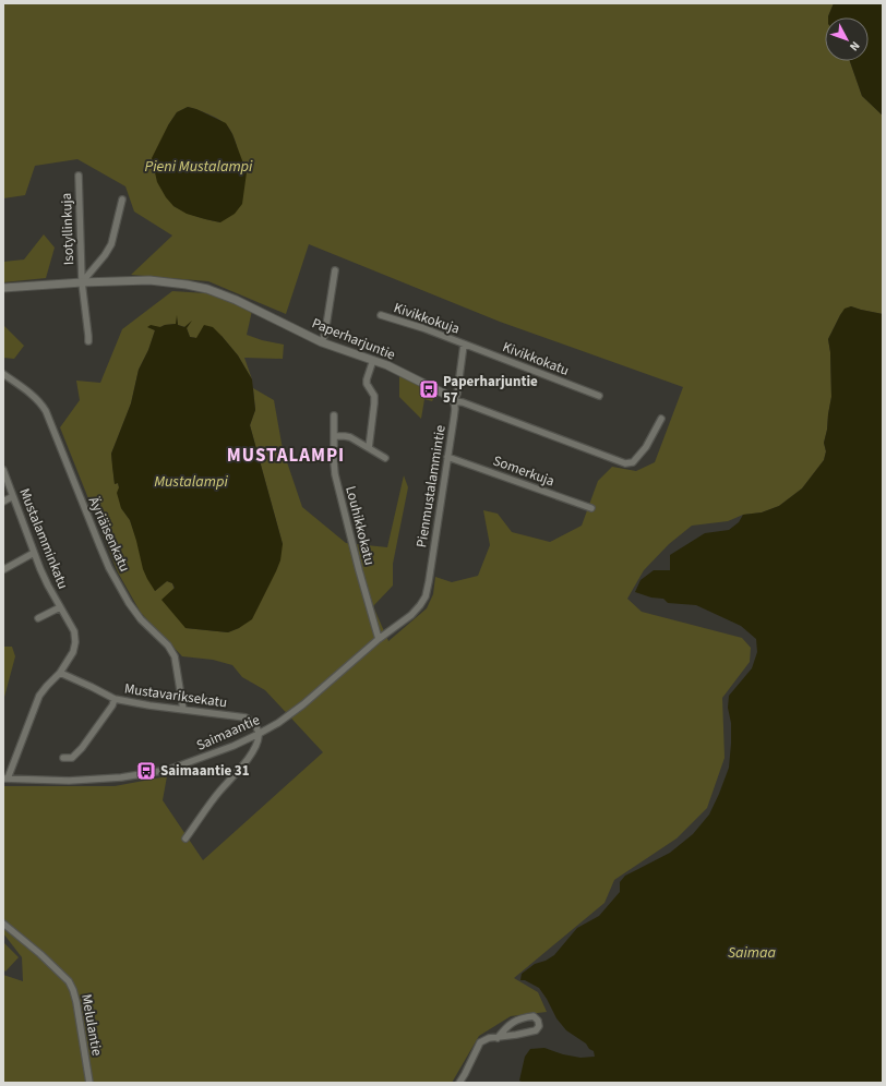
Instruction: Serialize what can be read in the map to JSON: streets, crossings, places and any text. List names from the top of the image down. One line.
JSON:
{"streets":{"street":["Isotyllinkuja","Kivikkokuja","Paperharjuntie","Kivikkokatu","Somerkuja","Pienmustalammintie","Louhikkokatu","Äyriäisenkatu","Mustalamminkatu","Mustavariksekatu","Saimaantie","Melulantie"]},"crossings":[["Isotyllinkuja","Paperharjuntie"],["Kivikkokuja","Kivikkokatu"],["Kivikkokuja","Pienmustalammintie"],["Paperharjuntie","Pienmustalammintie"],["Kivikkokatu","Pienmustalammintie"],["Somerkuja","Pienmustalammintie"],["Pienmustalammintie","Saimaantie"],["Louhikkokatu","Saimaantie"],["Äyriäisenkatu","Mustavariksekatu"],["Mustalamminkatu","Mustavariksekatu"],["Mustalamminkatu","Saimaantie"],["Mustavariksekatu","Saimaantie"]],"districts":["MUSTALAMPI"],"water":["Pieni Mustalampi","Mustalampi","Saimaa"],"places":{"bus stop":["Paperharjuntie 57","Saimaantie 31"]},"north":"bottom right"}
